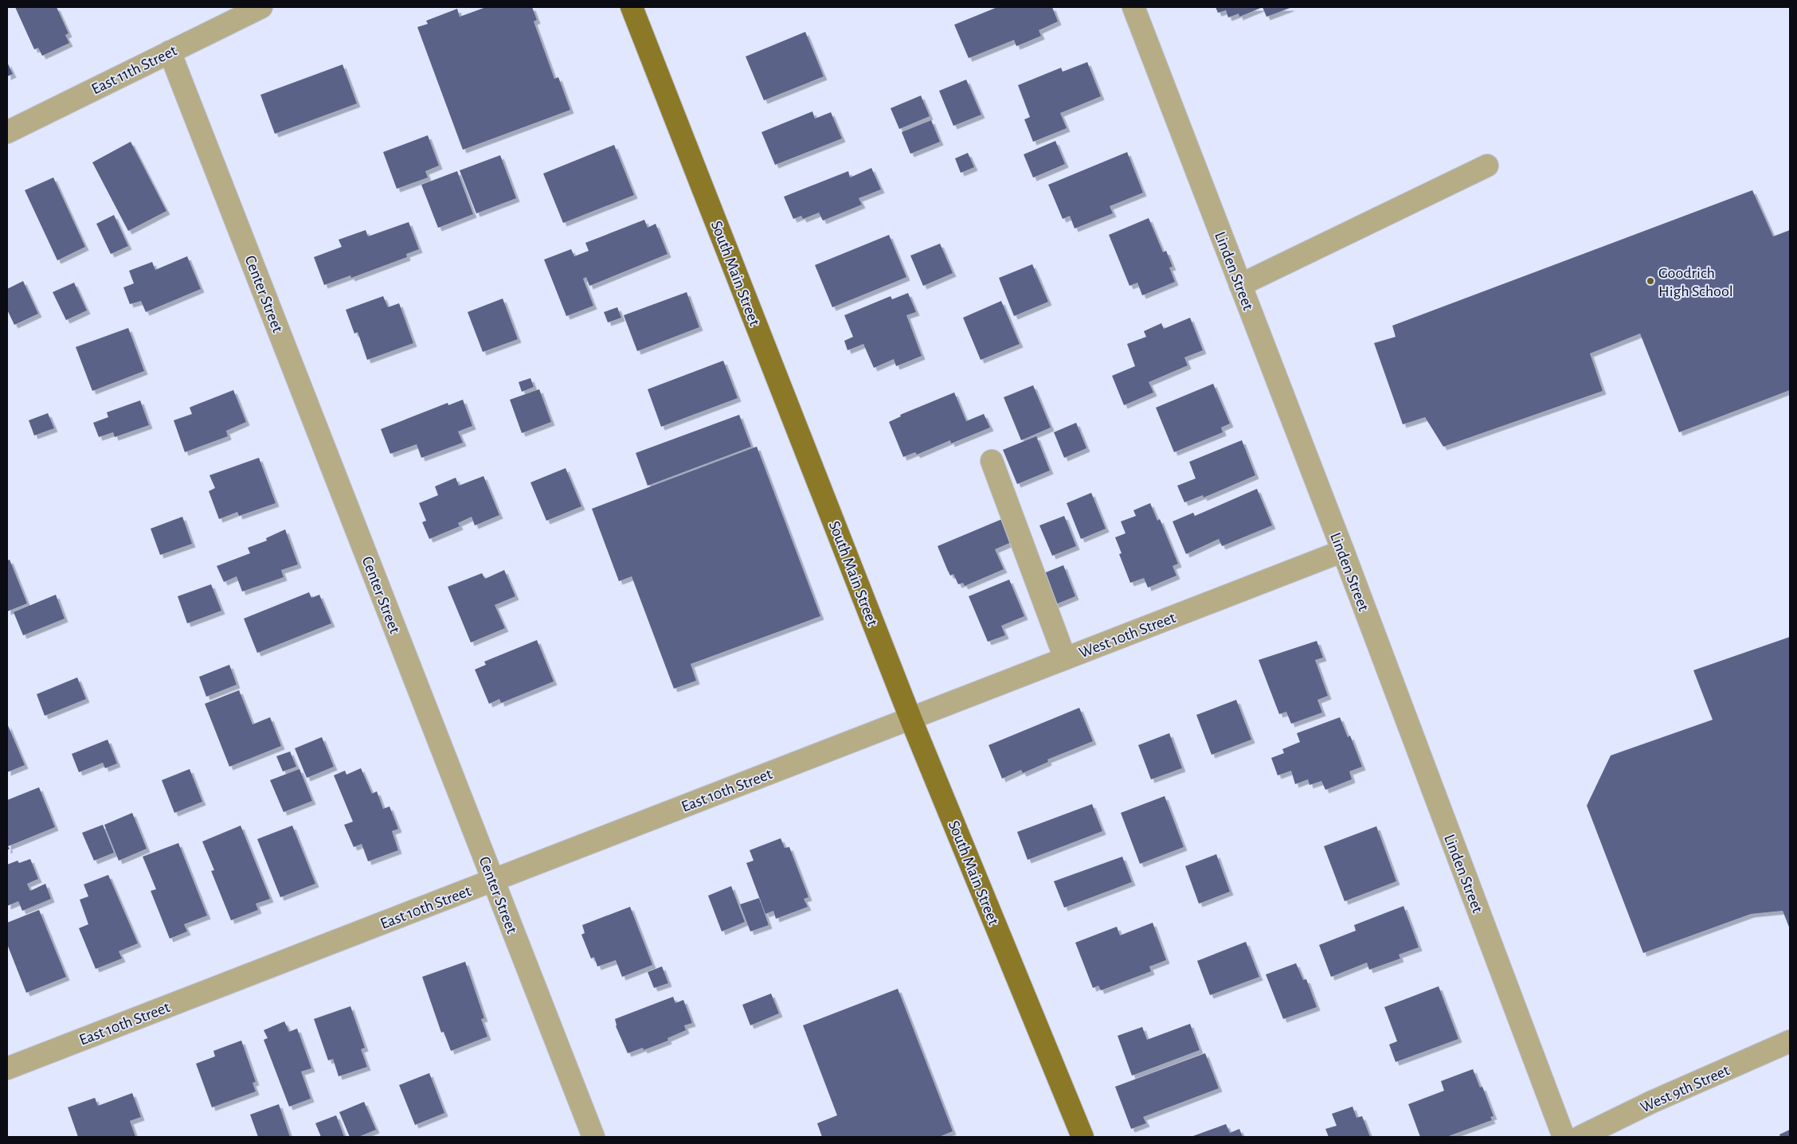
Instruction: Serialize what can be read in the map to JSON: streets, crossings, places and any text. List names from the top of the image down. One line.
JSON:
{"streets":{"main road":["South Main Street"],"street":["East 11th Street","Linden Street","Center Street","West 10th Street","East 10th Street","West 9th Street"]},"crossings":[["East 11th Street","Center Street"],["Linden Street","West 10th Street"],["South Main Street","West 10th Street"],["South Main Street","East 10th Street"],["Center Street","East 10th Street"],["West 10th Street","East 10th Street"]],"places":["Goodrich High School"]}
